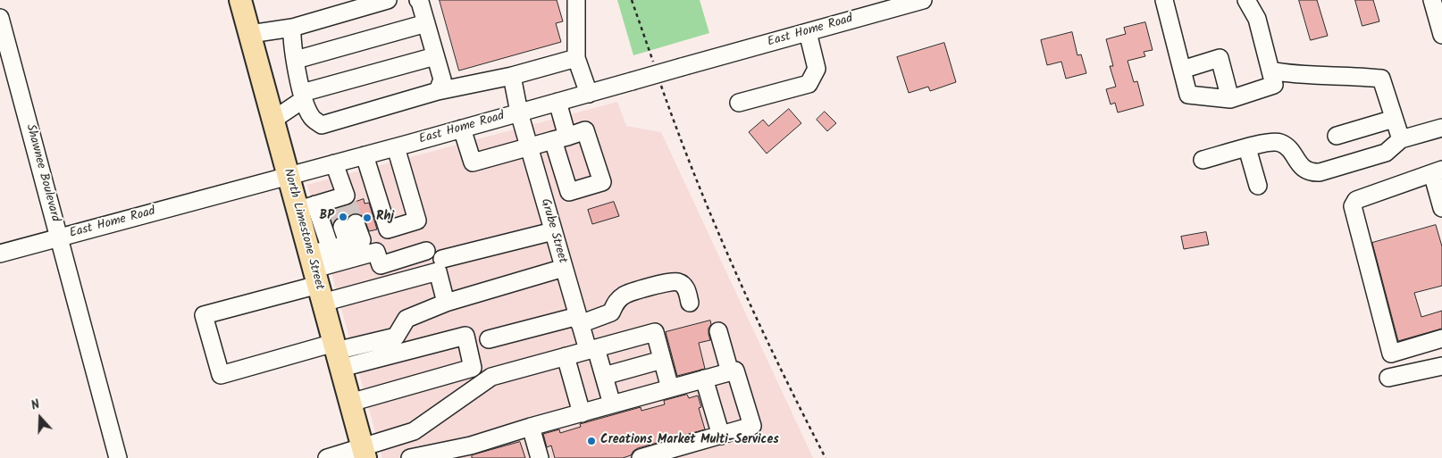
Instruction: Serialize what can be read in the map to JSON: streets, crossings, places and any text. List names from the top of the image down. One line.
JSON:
{"streets":{"main road":["North Limestone Street"],"street":["East Home Road","Shawnee Boulevard","Grube Street"]},"crossings":[["East Home Road","Shawnee Boulevard"],["East Home Road","North Limestone Street"],["East Home Road","Grube Street"]],"places":["BP","Rhj","Creations Market Multi-Services"],"north":"top"}
